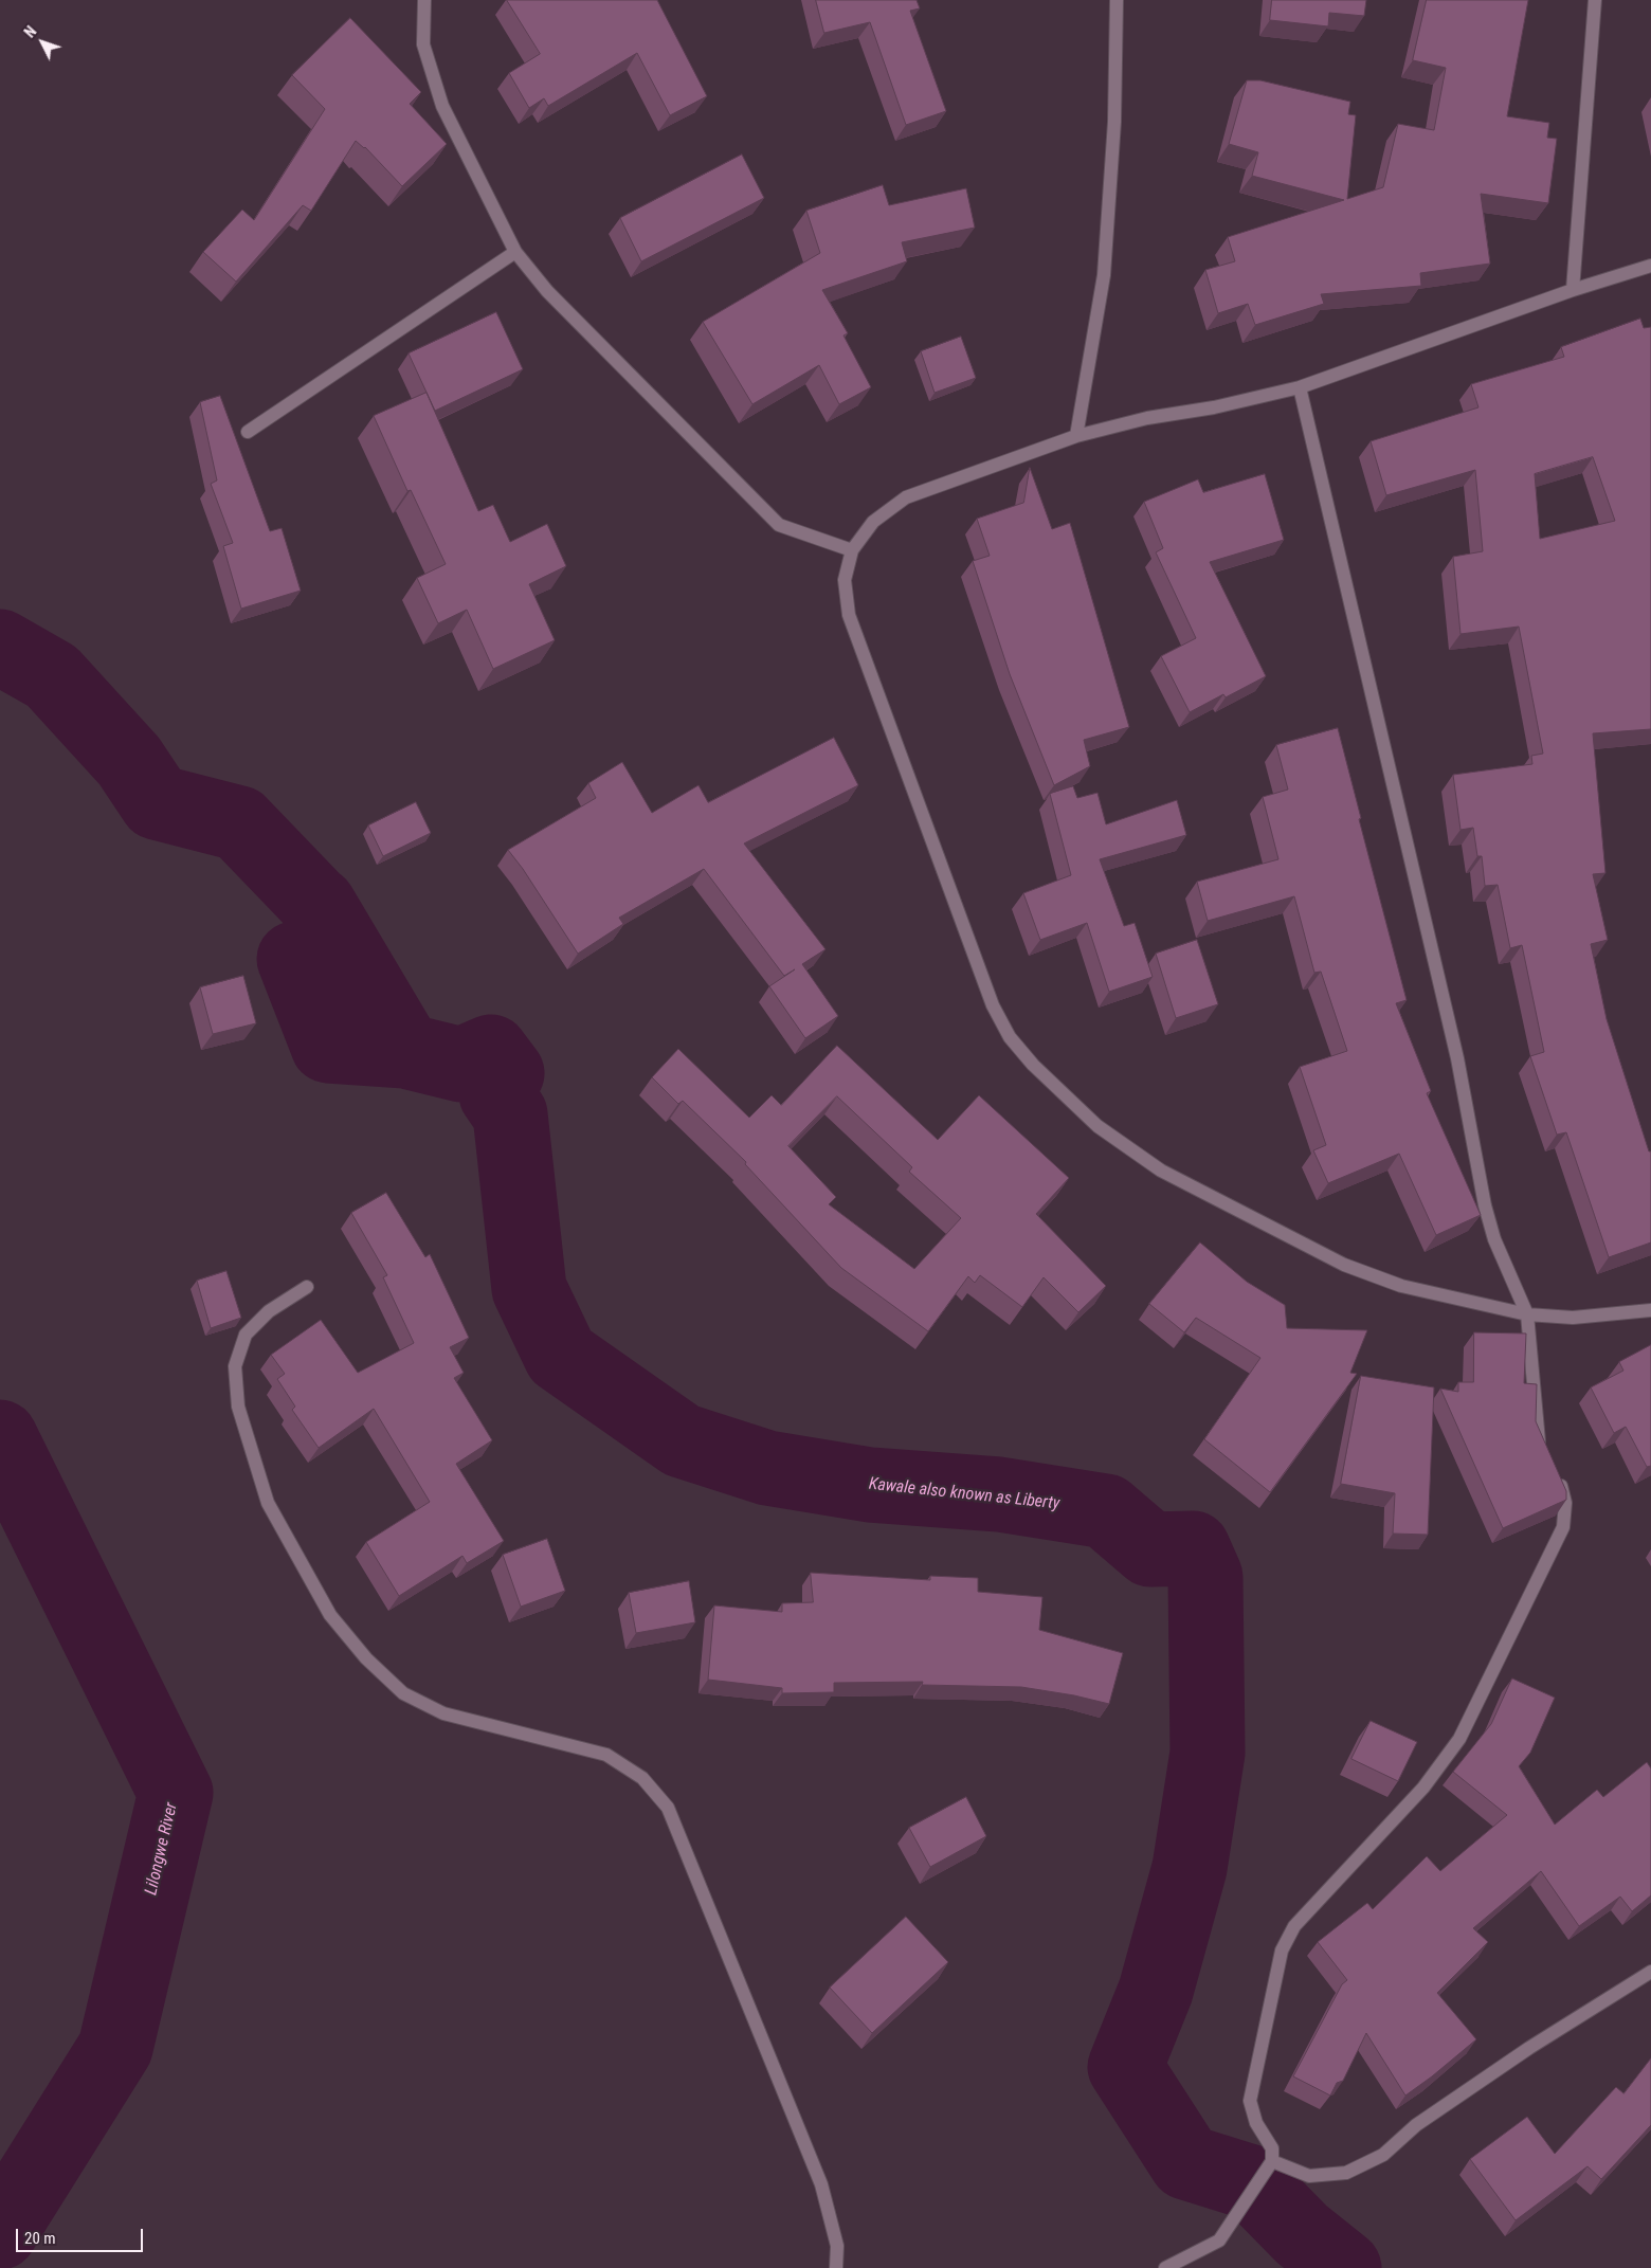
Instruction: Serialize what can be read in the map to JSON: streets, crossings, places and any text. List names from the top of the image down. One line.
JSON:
{"water":["Kawale also known as Liberty","Lilongwe River"],"scale_bar":"20 m","north":"top left"}
